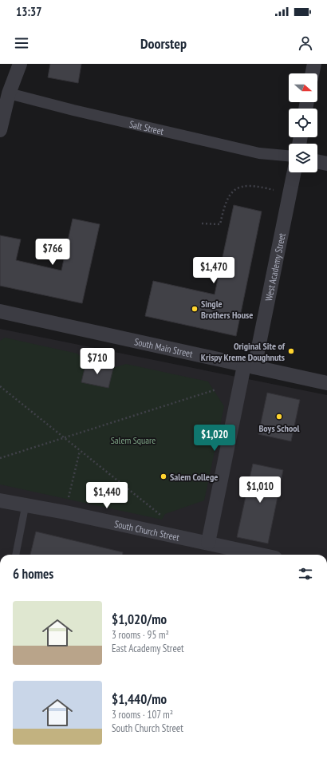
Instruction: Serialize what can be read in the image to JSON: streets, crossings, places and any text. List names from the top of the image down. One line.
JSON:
{"streets":{"street":["Salt Street","West Academy Street","South Main Street","South Church Street"]},"crossings":[["West Academy Street","South Main Street"],["West Academy Street","South Church Street"]],"parks":["Salem Square"],"places":["Single Brothers House","Original Site of Krispy Kreme Doughnuts","Boys School","Salem College"],"north":"right","page":{"status":"13:37","header":"Doorstep","price":["$766","$1,470","$710","$1,020","$1,010","$1,440"],"heading":"6 homes","list":[{"name":"$1,020/mo","note":"3 rooms · 95 m² · East Academy Street"},{"name":"$1,440/mo","note":"3 rooms · 107 m² · South Church Street"}]}}
